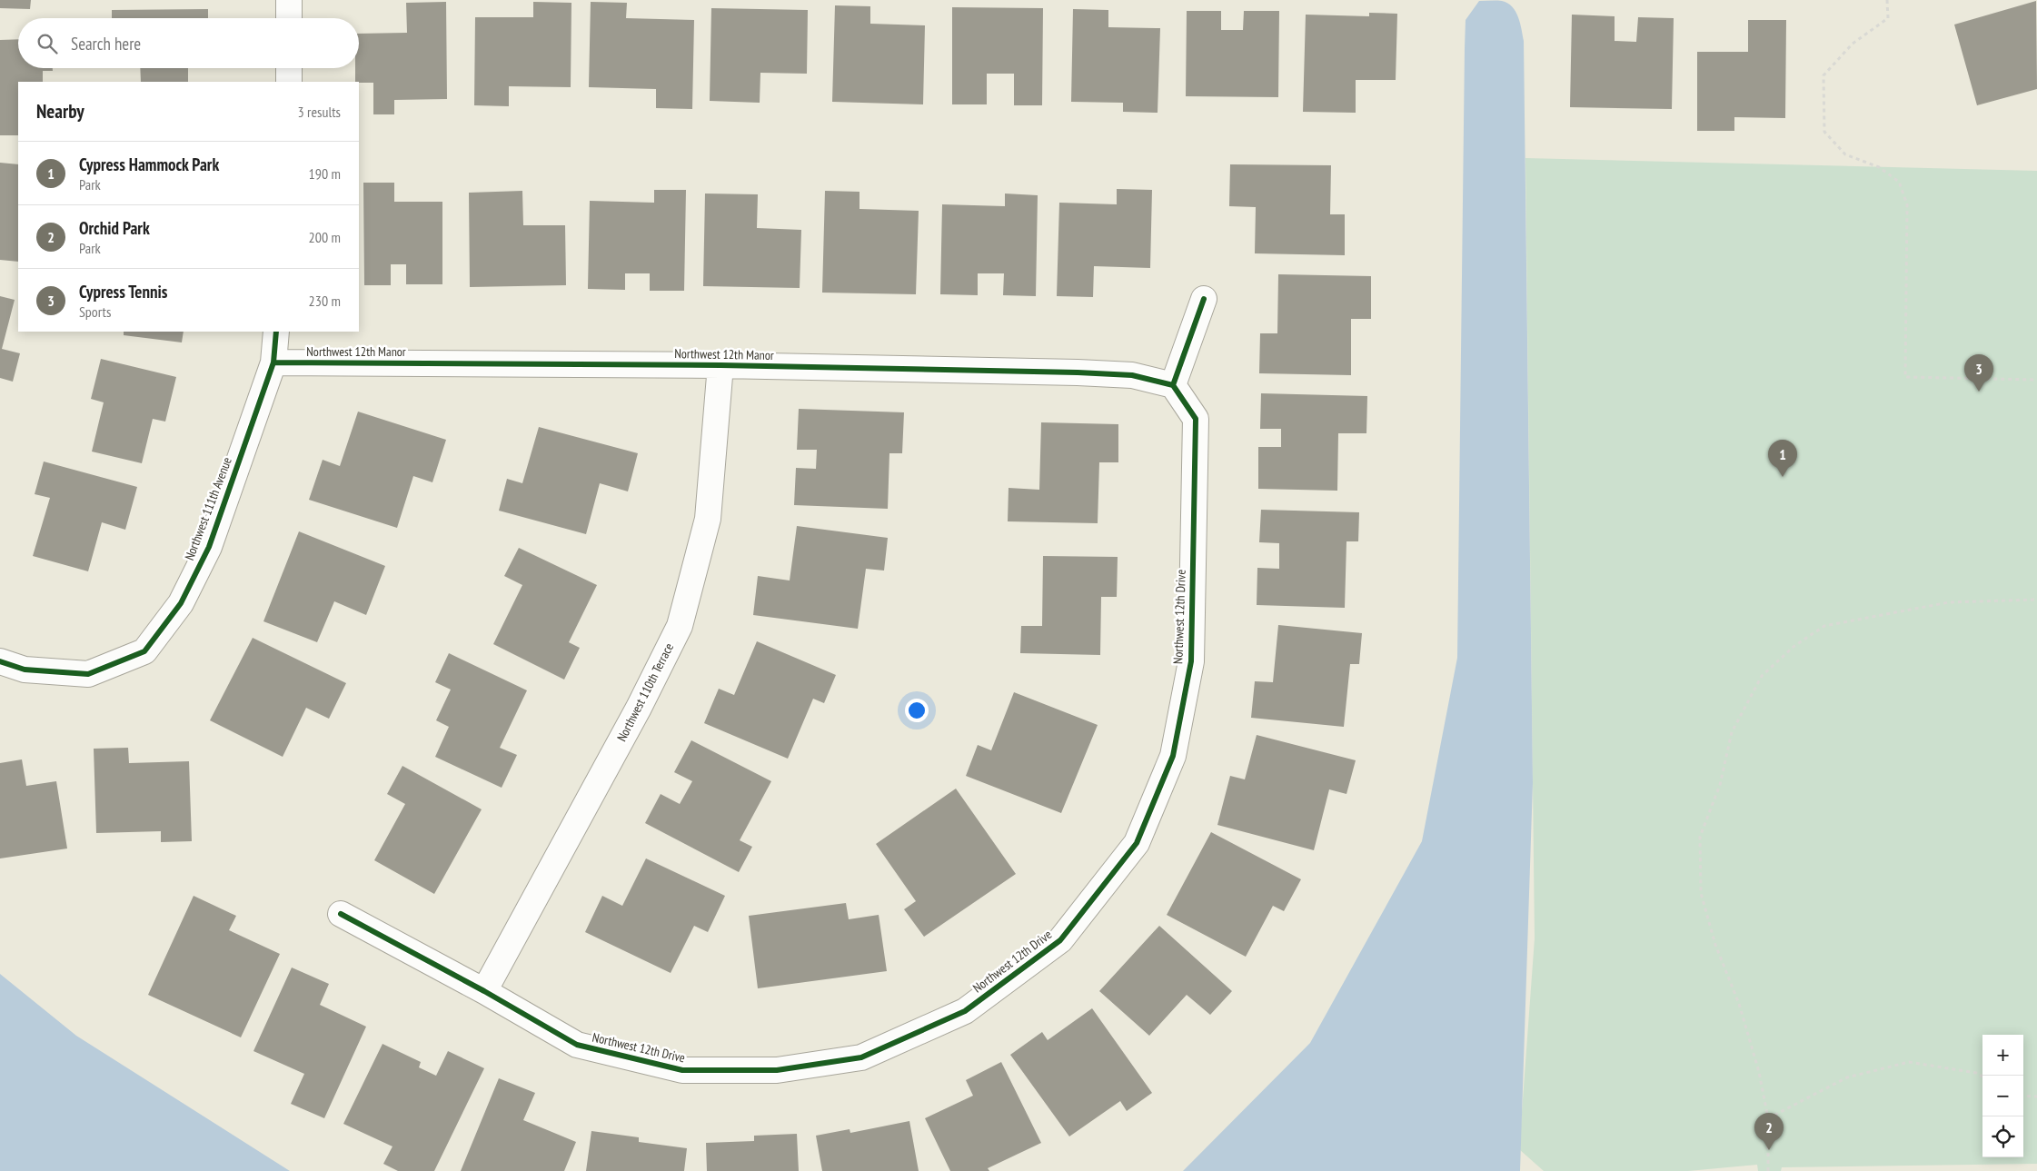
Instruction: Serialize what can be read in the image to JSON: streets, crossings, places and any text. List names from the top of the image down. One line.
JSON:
{"streets":{"street":["Northwest 12th Manor","Northwest 111th Avenue","Northwest 12th Drive","Northwest 110th Terrace"]},"crossings":[["Northwest 12th Manor","Northwest 111th Avenue"],["Northwest 12th Manor","Northwest 12th Drive"],["Northwest 12th Manor","Northwest 110th Terrace"],["Northwest 12th Drive","Northwest 110th Terrace"]],"page":{"search":"Search here","heading":["Nearby","3 results"],"list":[{"mark":"1","name":"Cypress Hammock Park","note":"Park","value":"190 m"},{"mark":"2","name":"Orchid Park","note":"Park","value":"200 m"},{"mark":"3","name":"Cypress Tennis","note":"Sports","value":"230 m"}],"pins":["3","1","2"],"map_buttons":["+","−"]}}
